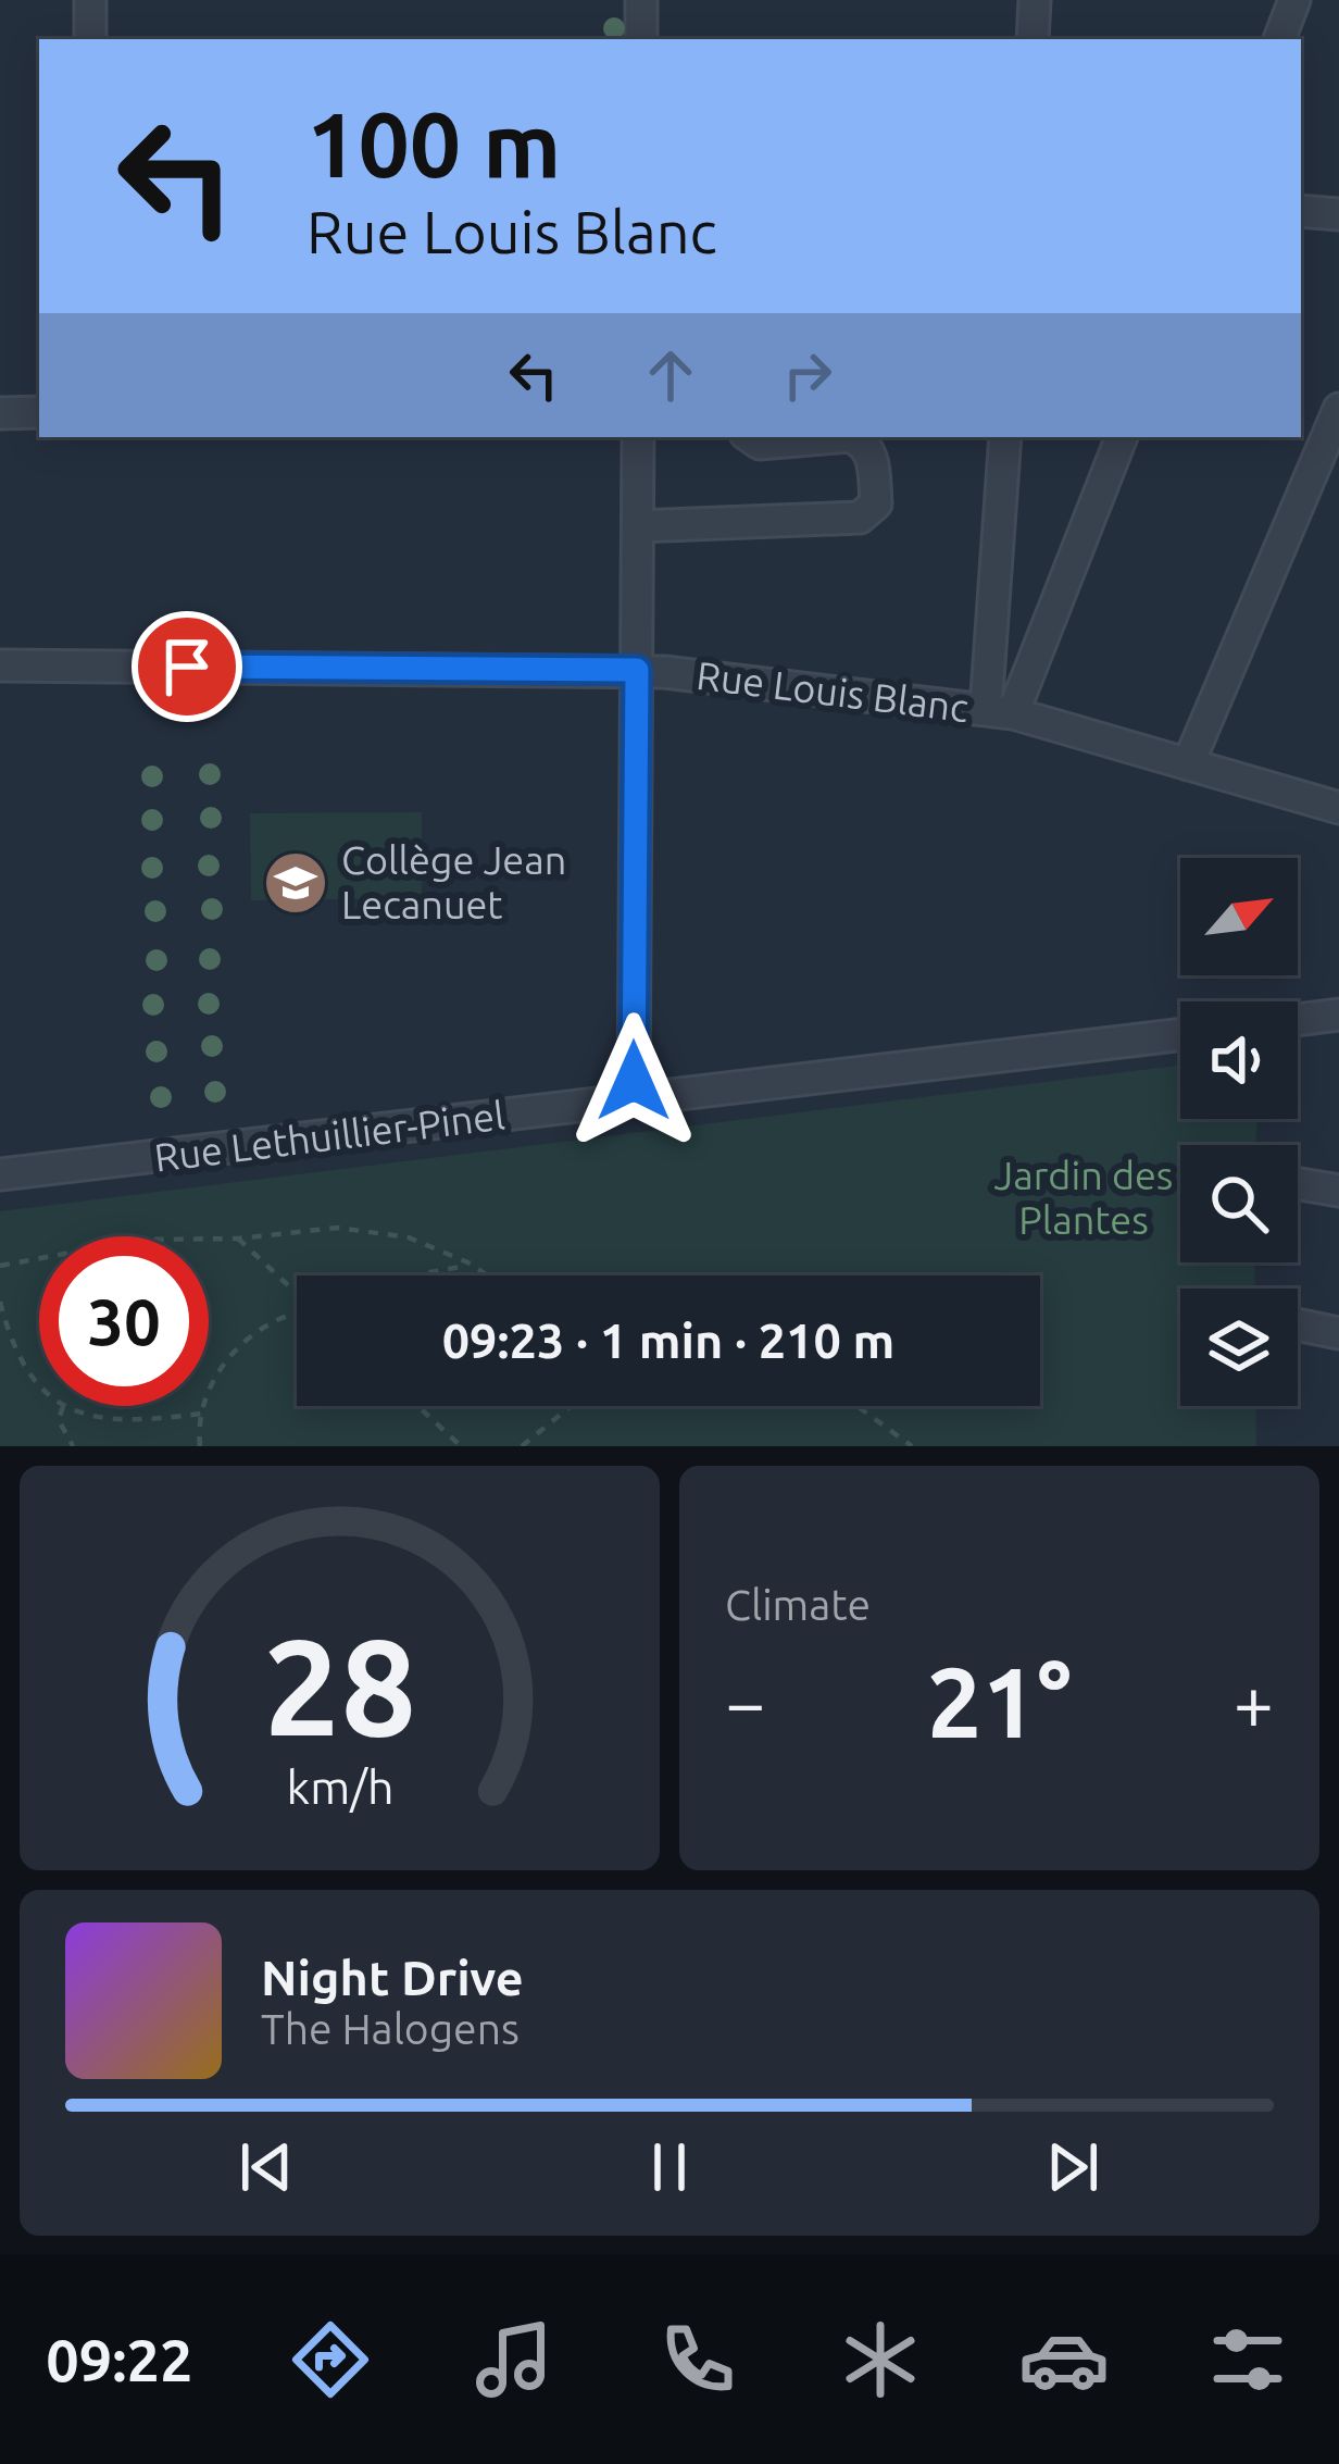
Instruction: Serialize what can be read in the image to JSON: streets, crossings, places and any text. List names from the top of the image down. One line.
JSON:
{"streets":{"street":["Rue Louis Blanc","Rue Lethuillier-Pinel"]},"parks":["Jardin des Plantes"],"places":{"school or university":["Collège Jean Lecanuet"]},"north":"top right","page":{"turn":["100 m","Rue Louis Blanc"],"limit":"30","trip":"09:23 · 1 min · 210 m","tile":"Climate","heat":["−","21°","+"],"song":["Night Drive","The Halogens"],"tabs":"09:22","gauge":["28","km/h"]}}
